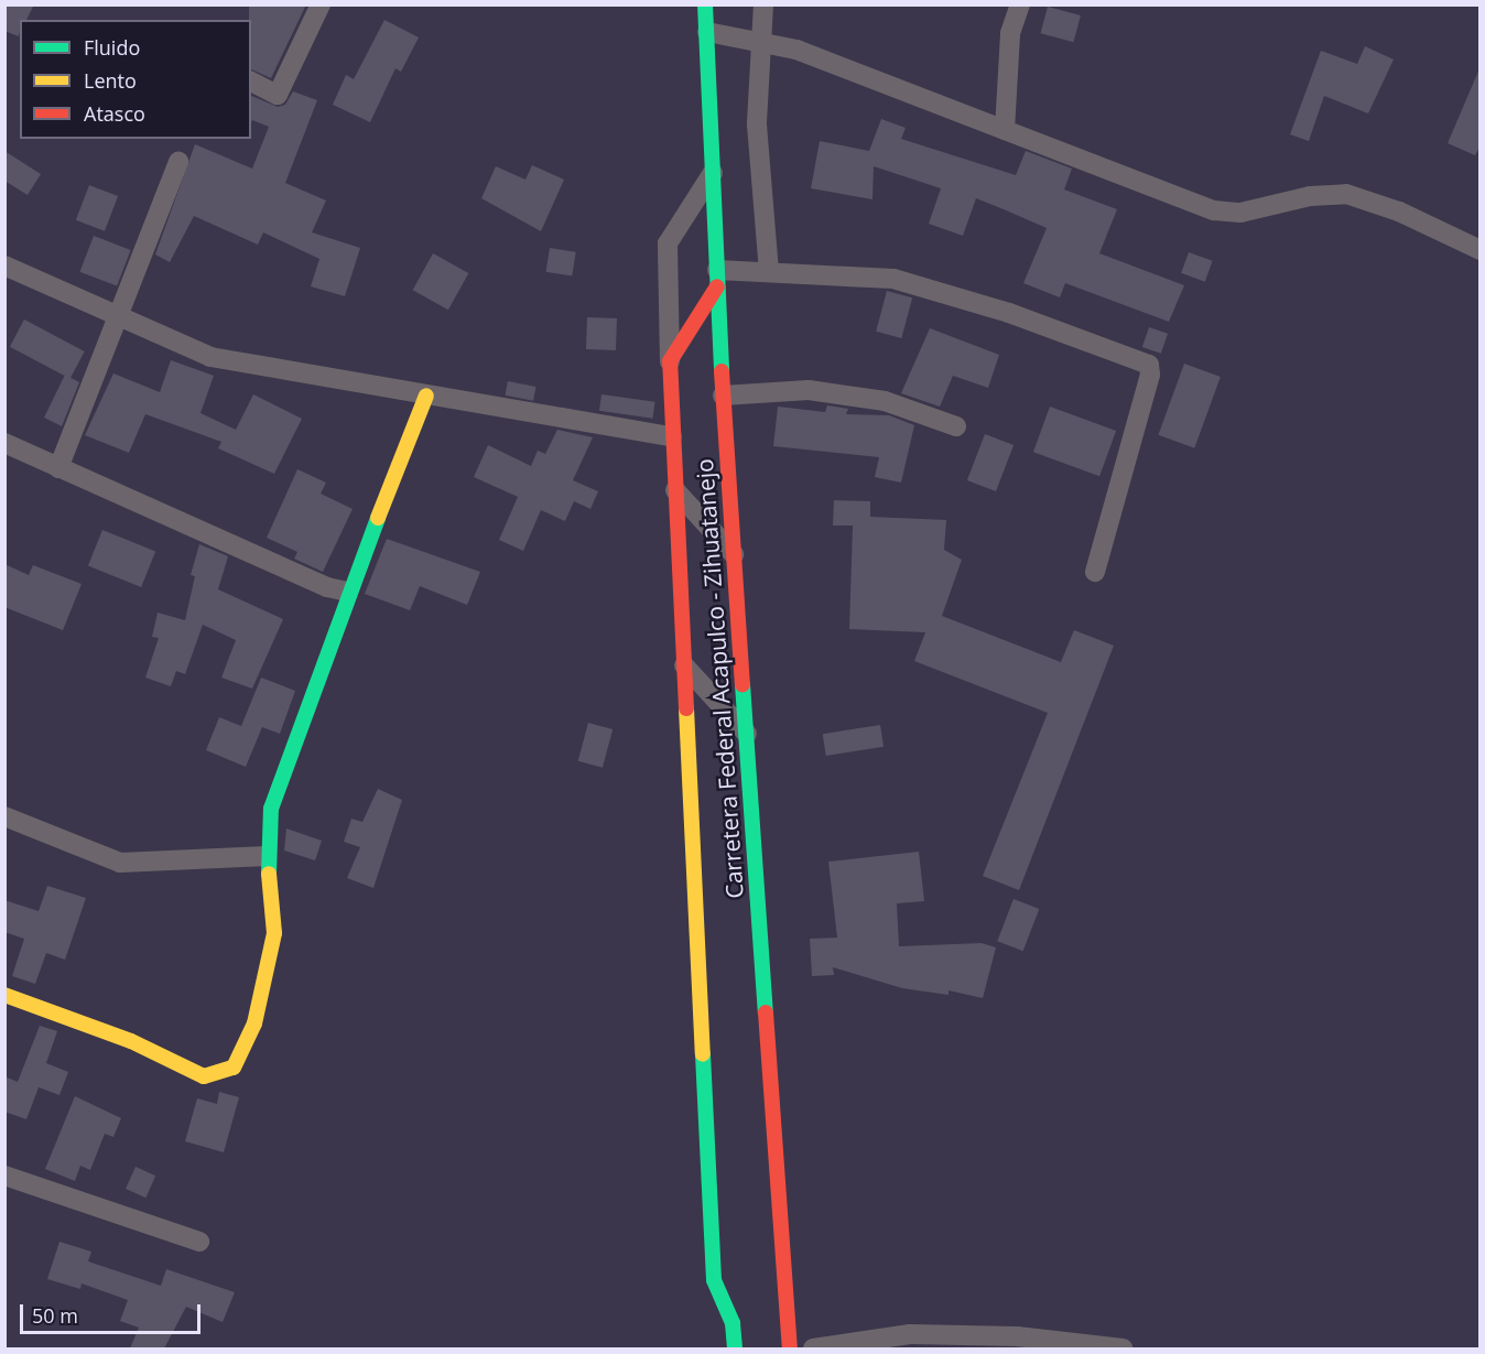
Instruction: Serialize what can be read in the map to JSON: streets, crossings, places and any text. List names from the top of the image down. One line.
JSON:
{"streets":{"street":["Carretera Federal Acapulco - Zihuatanejo"]},"legend":["Fluido","Lento","Atasco"],"scale_bar":"50 m"}
